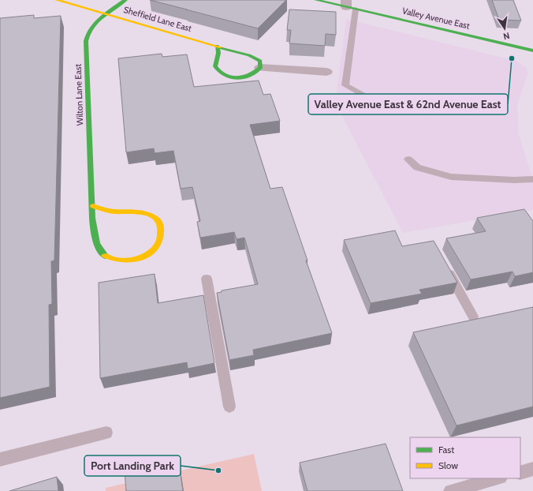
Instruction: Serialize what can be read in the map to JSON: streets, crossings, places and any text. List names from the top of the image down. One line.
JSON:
{"streets":{"street":["Valley Avenue East","Sheffield Lane East","Wilton Lane East"]},"crossings":[["Sheffield Lane East","Wilton Lane East"]],"places":["Valley Avenue East & 62nd Avenue East","Port Landing Park"],"legend":["Fast","Slow"],"north":"bottom"}
